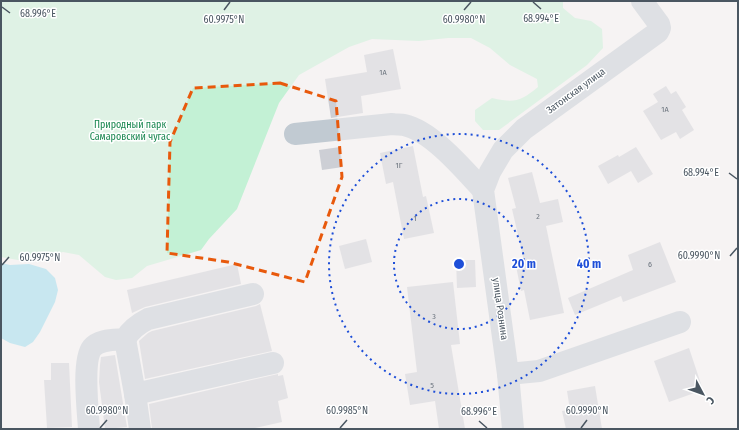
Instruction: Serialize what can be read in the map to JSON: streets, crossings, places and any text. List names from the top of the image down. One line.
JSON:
{"streets":{"street":["Затонская улица","улица Рознина"]},"crossings":[["Затонская улица","улица Рознина"]],"parks":["Природный парк Самаровский чугас"],"house_numbers":["1А","1А","1Г","2","1","6","3","5"],"north":"bottom right","coordinates":["68.996°E","68.994°E","60.9975°N","60.9980°N","60.9990°N","60.9985°N"],"rings":["20 m","40 m"]}
